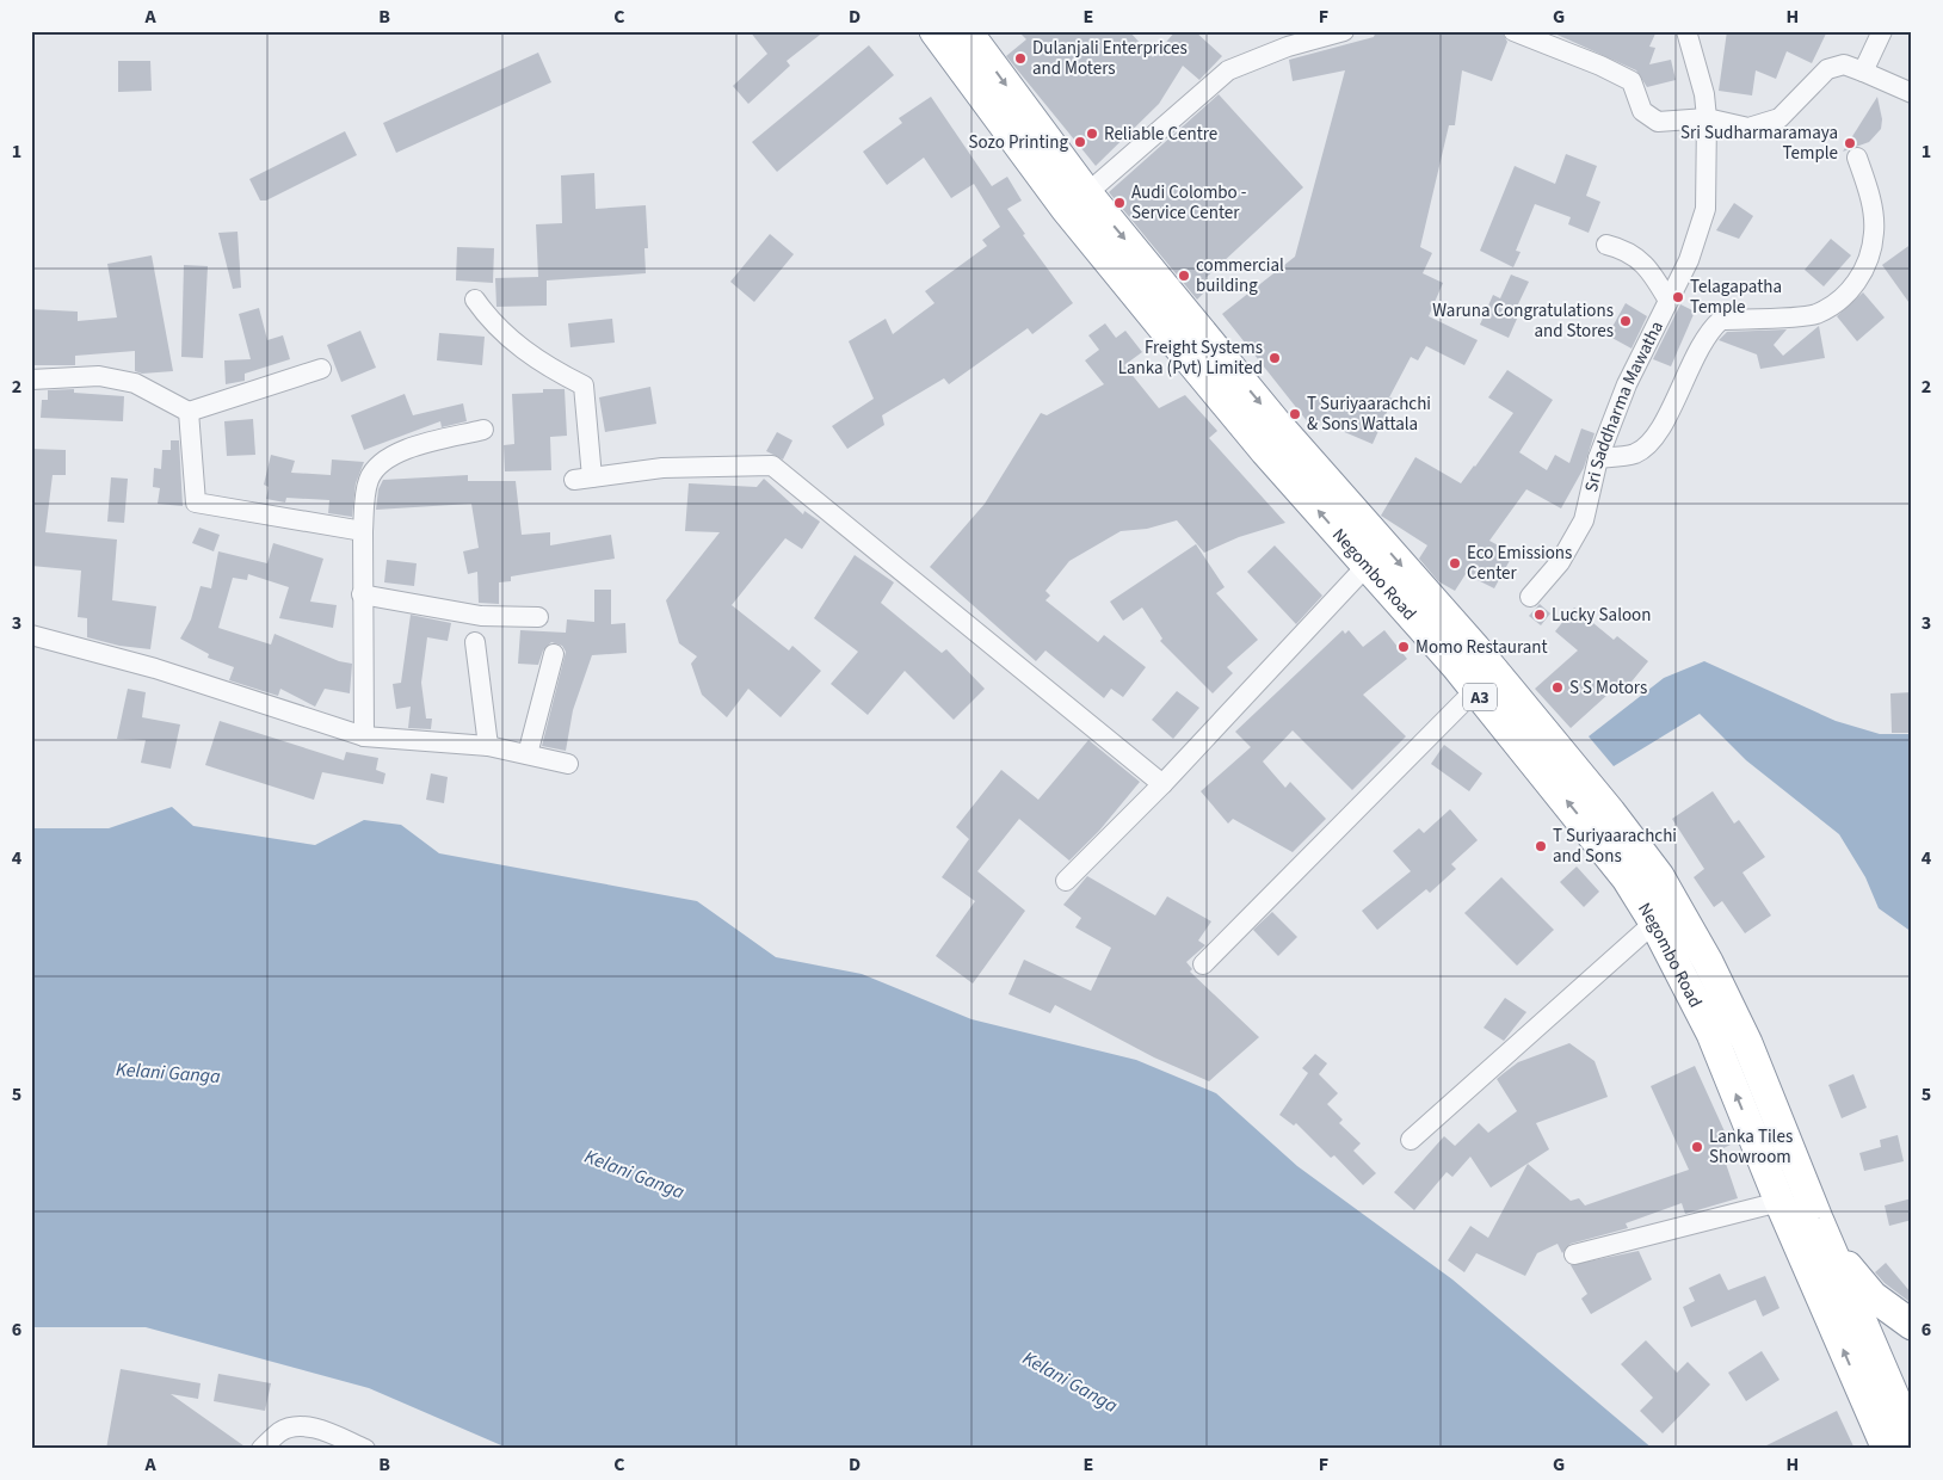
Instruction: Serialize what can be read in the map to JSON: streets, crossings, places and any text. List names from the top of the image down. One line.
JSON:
{"streets":{"highway":["Negombo Road","A3"],"street":["Sri Saddharma Mawatha"]},"water":["Kelani Ganga"],"places":["Dulanjali Enterprices and Moters","Reliable Centre","Sozo Printing","Sri Sudharmaramaya Temple","Audi Colombo - Service Center","commercial building","Telagapatha Temple","Waruna Congratulations and Stores","Freight Systems Lanka (Pvt) Limited","T Suriyaarachchi & Sons Wattala","Eco Emissions Center","Lucky Saloon","Momo Restaurant","S S Motors","T Suriyaarachchi and Sons","Lanka Tiles Showroom"],"grid":{"columns":["A","B","C","D","E","F","G","H"],"rows":["1","2","3","4","5","6"]}}
